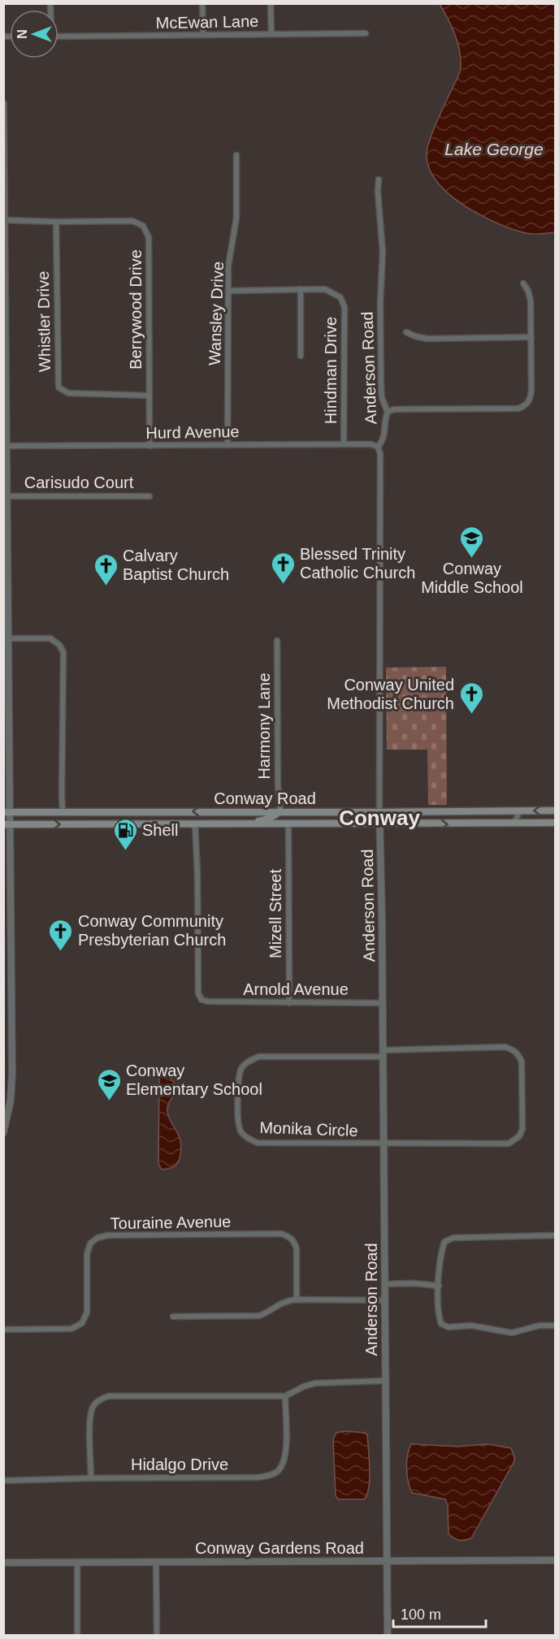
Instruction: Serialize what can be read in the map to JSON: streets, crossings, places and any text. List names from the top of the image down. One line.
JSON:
{"streets":{"main road":["Conway Road"],"street":["McEwan Lane","Berrywood Drive","Wansley Drive","Whistler Drive","Anderson Road","Hindman Drive","Hurd Avenue","Carisudo Court","Harmony Lane","Mizell Street","Arnold Avenue","Monika Circle","Touraine Avenue","Hidalgo Drive","Conway Gardens Road"]},"crossings":[["Berrywood Drive","Whistler Drive"],["Berrywood Drive","Hurd Avenue"],["Wansley Drive","Hurd Avenue"],["Anderson Road","Hurd Avenue"],["Anderson Road","Conway Road"],["Anderson Road","Arnold Avenue"],["Anderson Road","Monika Circle"],["Anderson Road","Conway Gardens Road"],["Hindman Drive","Hurd Avenue"],["Harmony Lane","Conway Road"],["Conway Road","Mizell Street"],["Conway Road","Arnold Avenue"],["Mizell Street","Arnold Avenue"]],"districts":["Conway"],"water":["Lake George"],"places":{"school or university":["Conway Middle School","Conway Elementary School"],"church":["Blessed Trinity Catholic Church","Calvary Baptist Church","Conway United Methodist Church","Conway Community Presbyterian Church"],"fuel station":["Shell"]},"scale_bar":"100 m","north":"left"}
